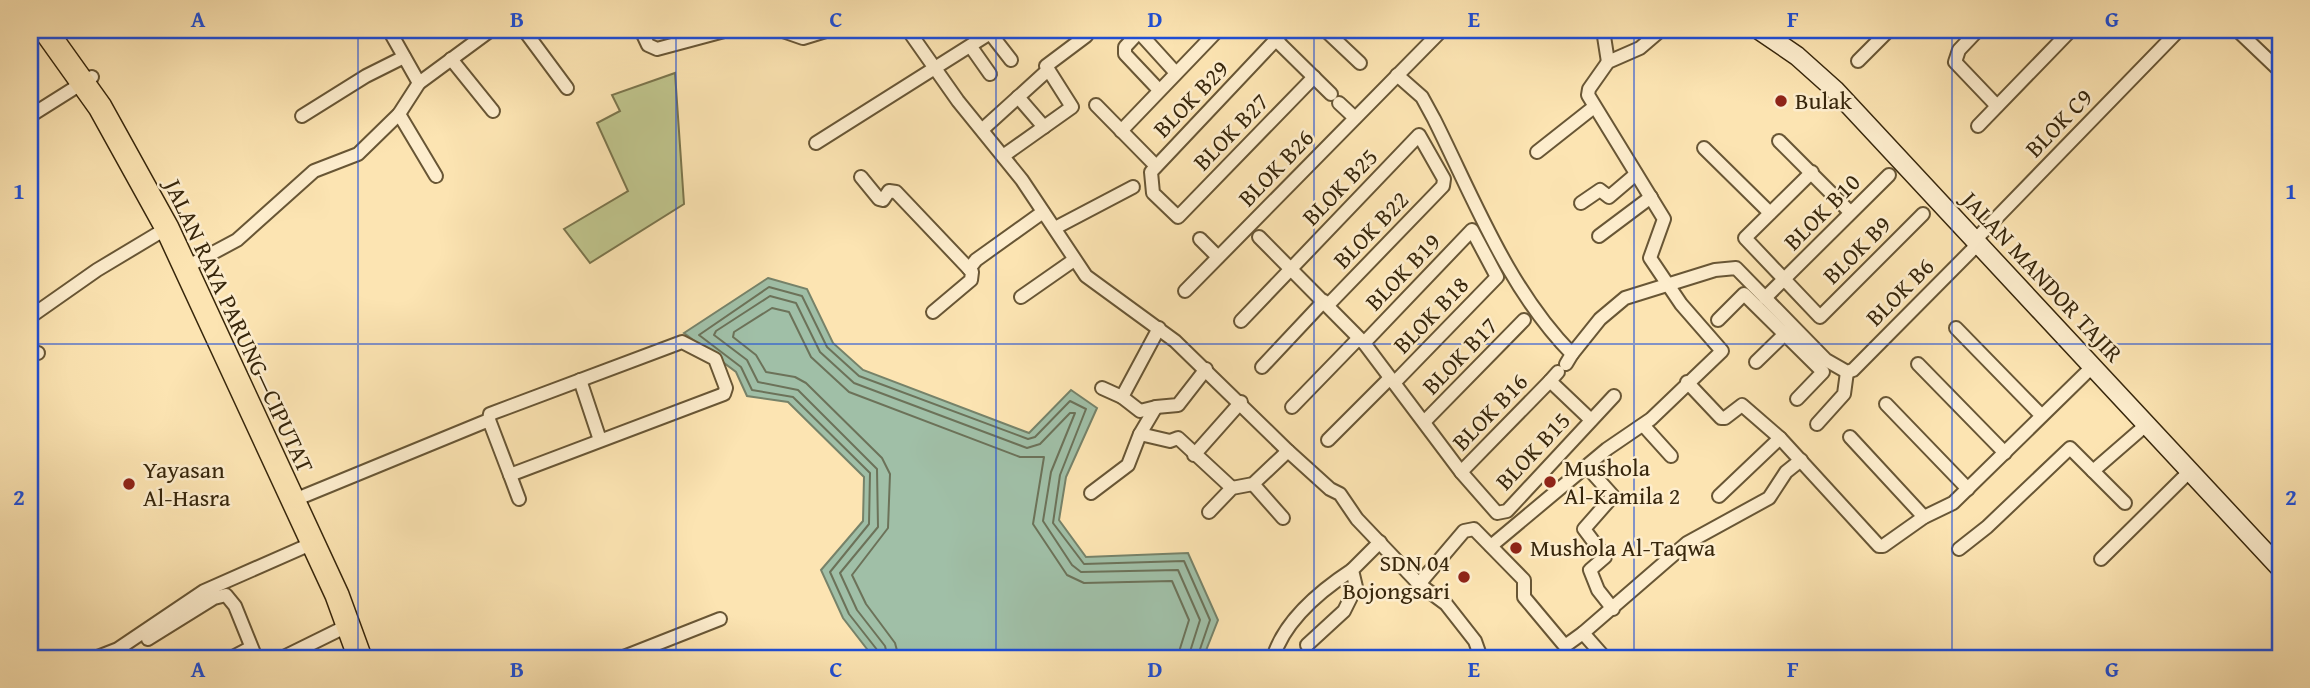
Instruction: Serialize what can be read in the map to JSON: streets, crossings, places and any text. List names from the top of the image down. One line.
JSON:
{"streets":{"highway":["JALAN RAYA PARUNG—CIPUTAT"],"street":["BLOK B29","BLOK C9","BLOK B27","BLOK B26","BLOK B25","BLOK B10","BLOK B22","BLOK B9","BLOK B19","JALAN MANDOR TAJIR","BLOK B6","BLOK B18","BLOK B17","BLOK B16","BLOK B15"]},"crossings":[["BLOK B29","BLOK B27"],["BLOK C9","JALAN MANDOR TAJIR"],["BLOK C9","BLOK B6"],["BLOK B25","BLOK B22"],["BLOK B10","BLOK B9"],["BLOK B10","BLOK B16"],["BLOK B19","BLOK B18"],["JALAN MANDOR TAJIR","BLOK B6"],["BLOK B16","BLOK B15"]],"places":["Bulak","Mushola Al-Kamila 2","Yayasan Al-Hasra","Mushola Al-Taqwa","SDN 04 Bojongsari"],"grid":{"columns":["A","B","C","D","E","F","G"],"rows":["1","2"]}}
